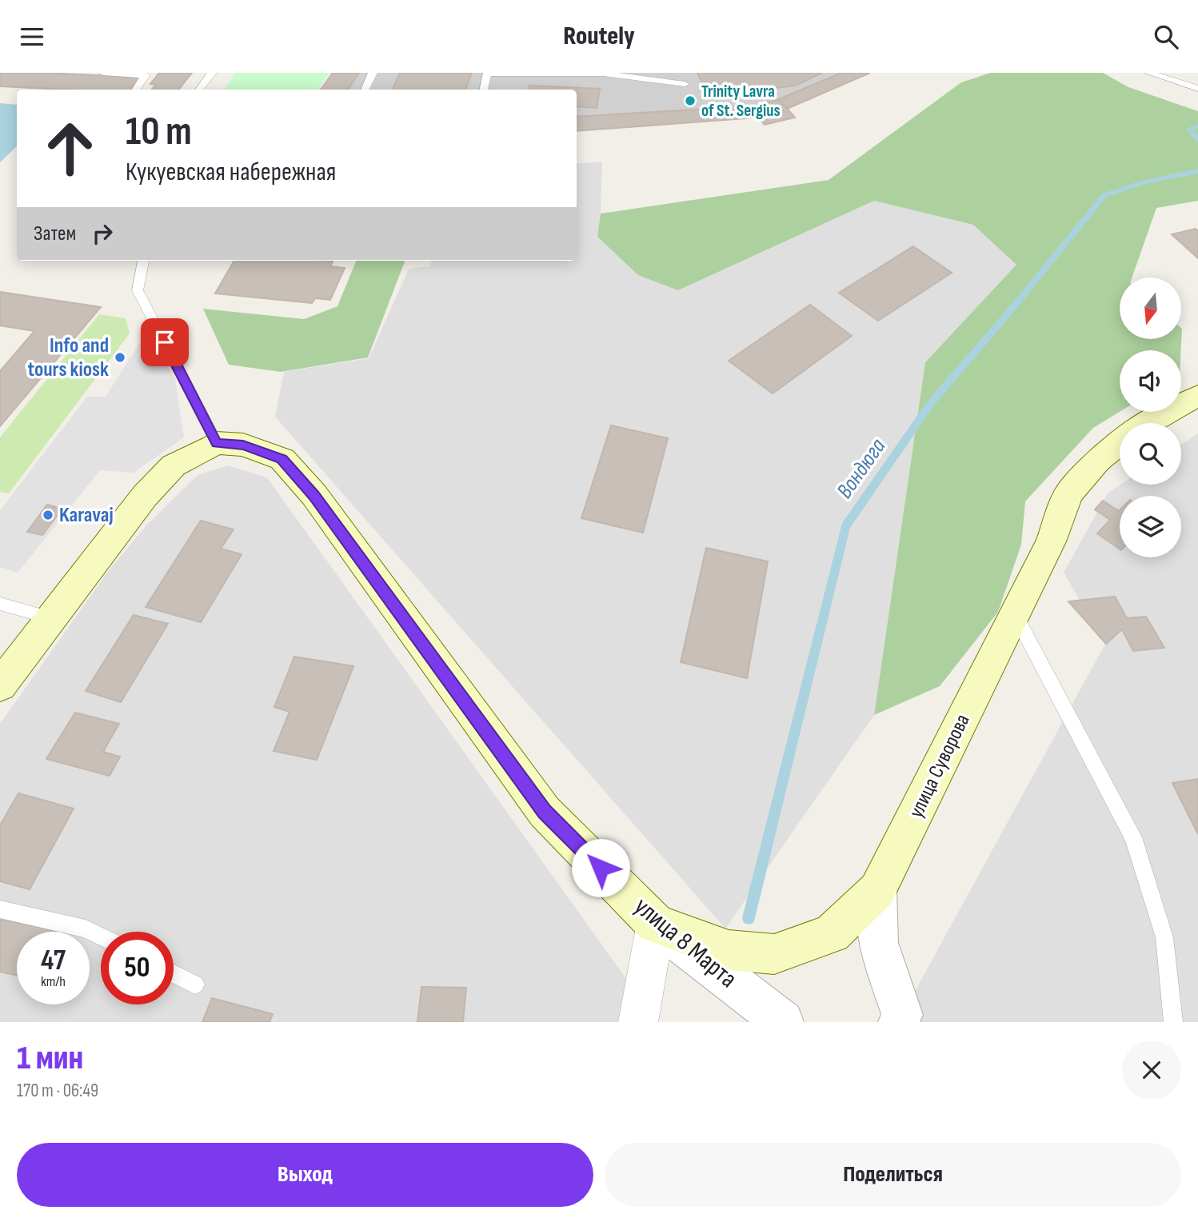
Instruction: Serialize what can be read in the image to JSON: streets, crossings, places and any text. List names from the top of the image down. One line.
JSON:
{"streets":{"main road":["улица Суворова","улица 8 Марта"]},"crossings":[["улица Суворова","улица 8 Марта"]],"water":["Вондюга"],"places":["Trinity Lavra of St. Sergius","Info and tours kiosk","Karavaj"],"north":"bottom","page":{"header":"Routely","turn":["10 m","Кукуевская набережная"],"then":"Затем","speed":"47 km/h","limit":"50","heading":["1 мин","170 m · 06:49"],"buttons":["Выход","Поделиться"]}}
